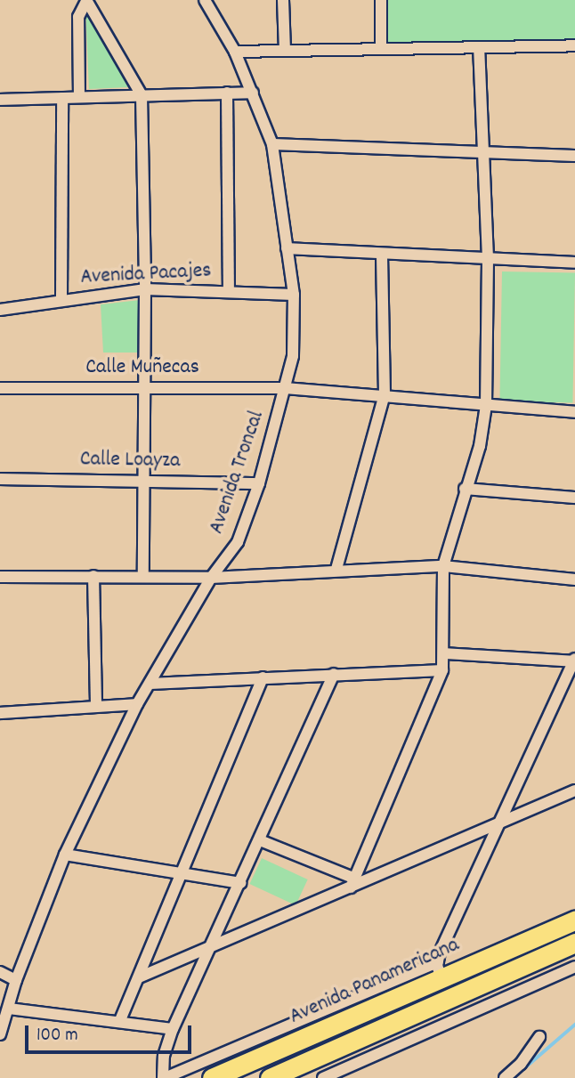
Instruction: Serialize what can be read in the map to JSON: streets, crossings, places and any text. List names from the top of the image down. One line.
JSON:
{"streets":{"highway":["Avenida Panamericana"],"street":["Avenida Pacajes","Calle Muñecas","Calle Loayza","Avenida Troncal"]},"crossings":[["Avenida Pacajes","Avenida Troncal"],["Calle Muñecas","Avenida Troncal"],["Calle Loayza","Avenida Troncal"]],"scale_bar":"100 m"}
